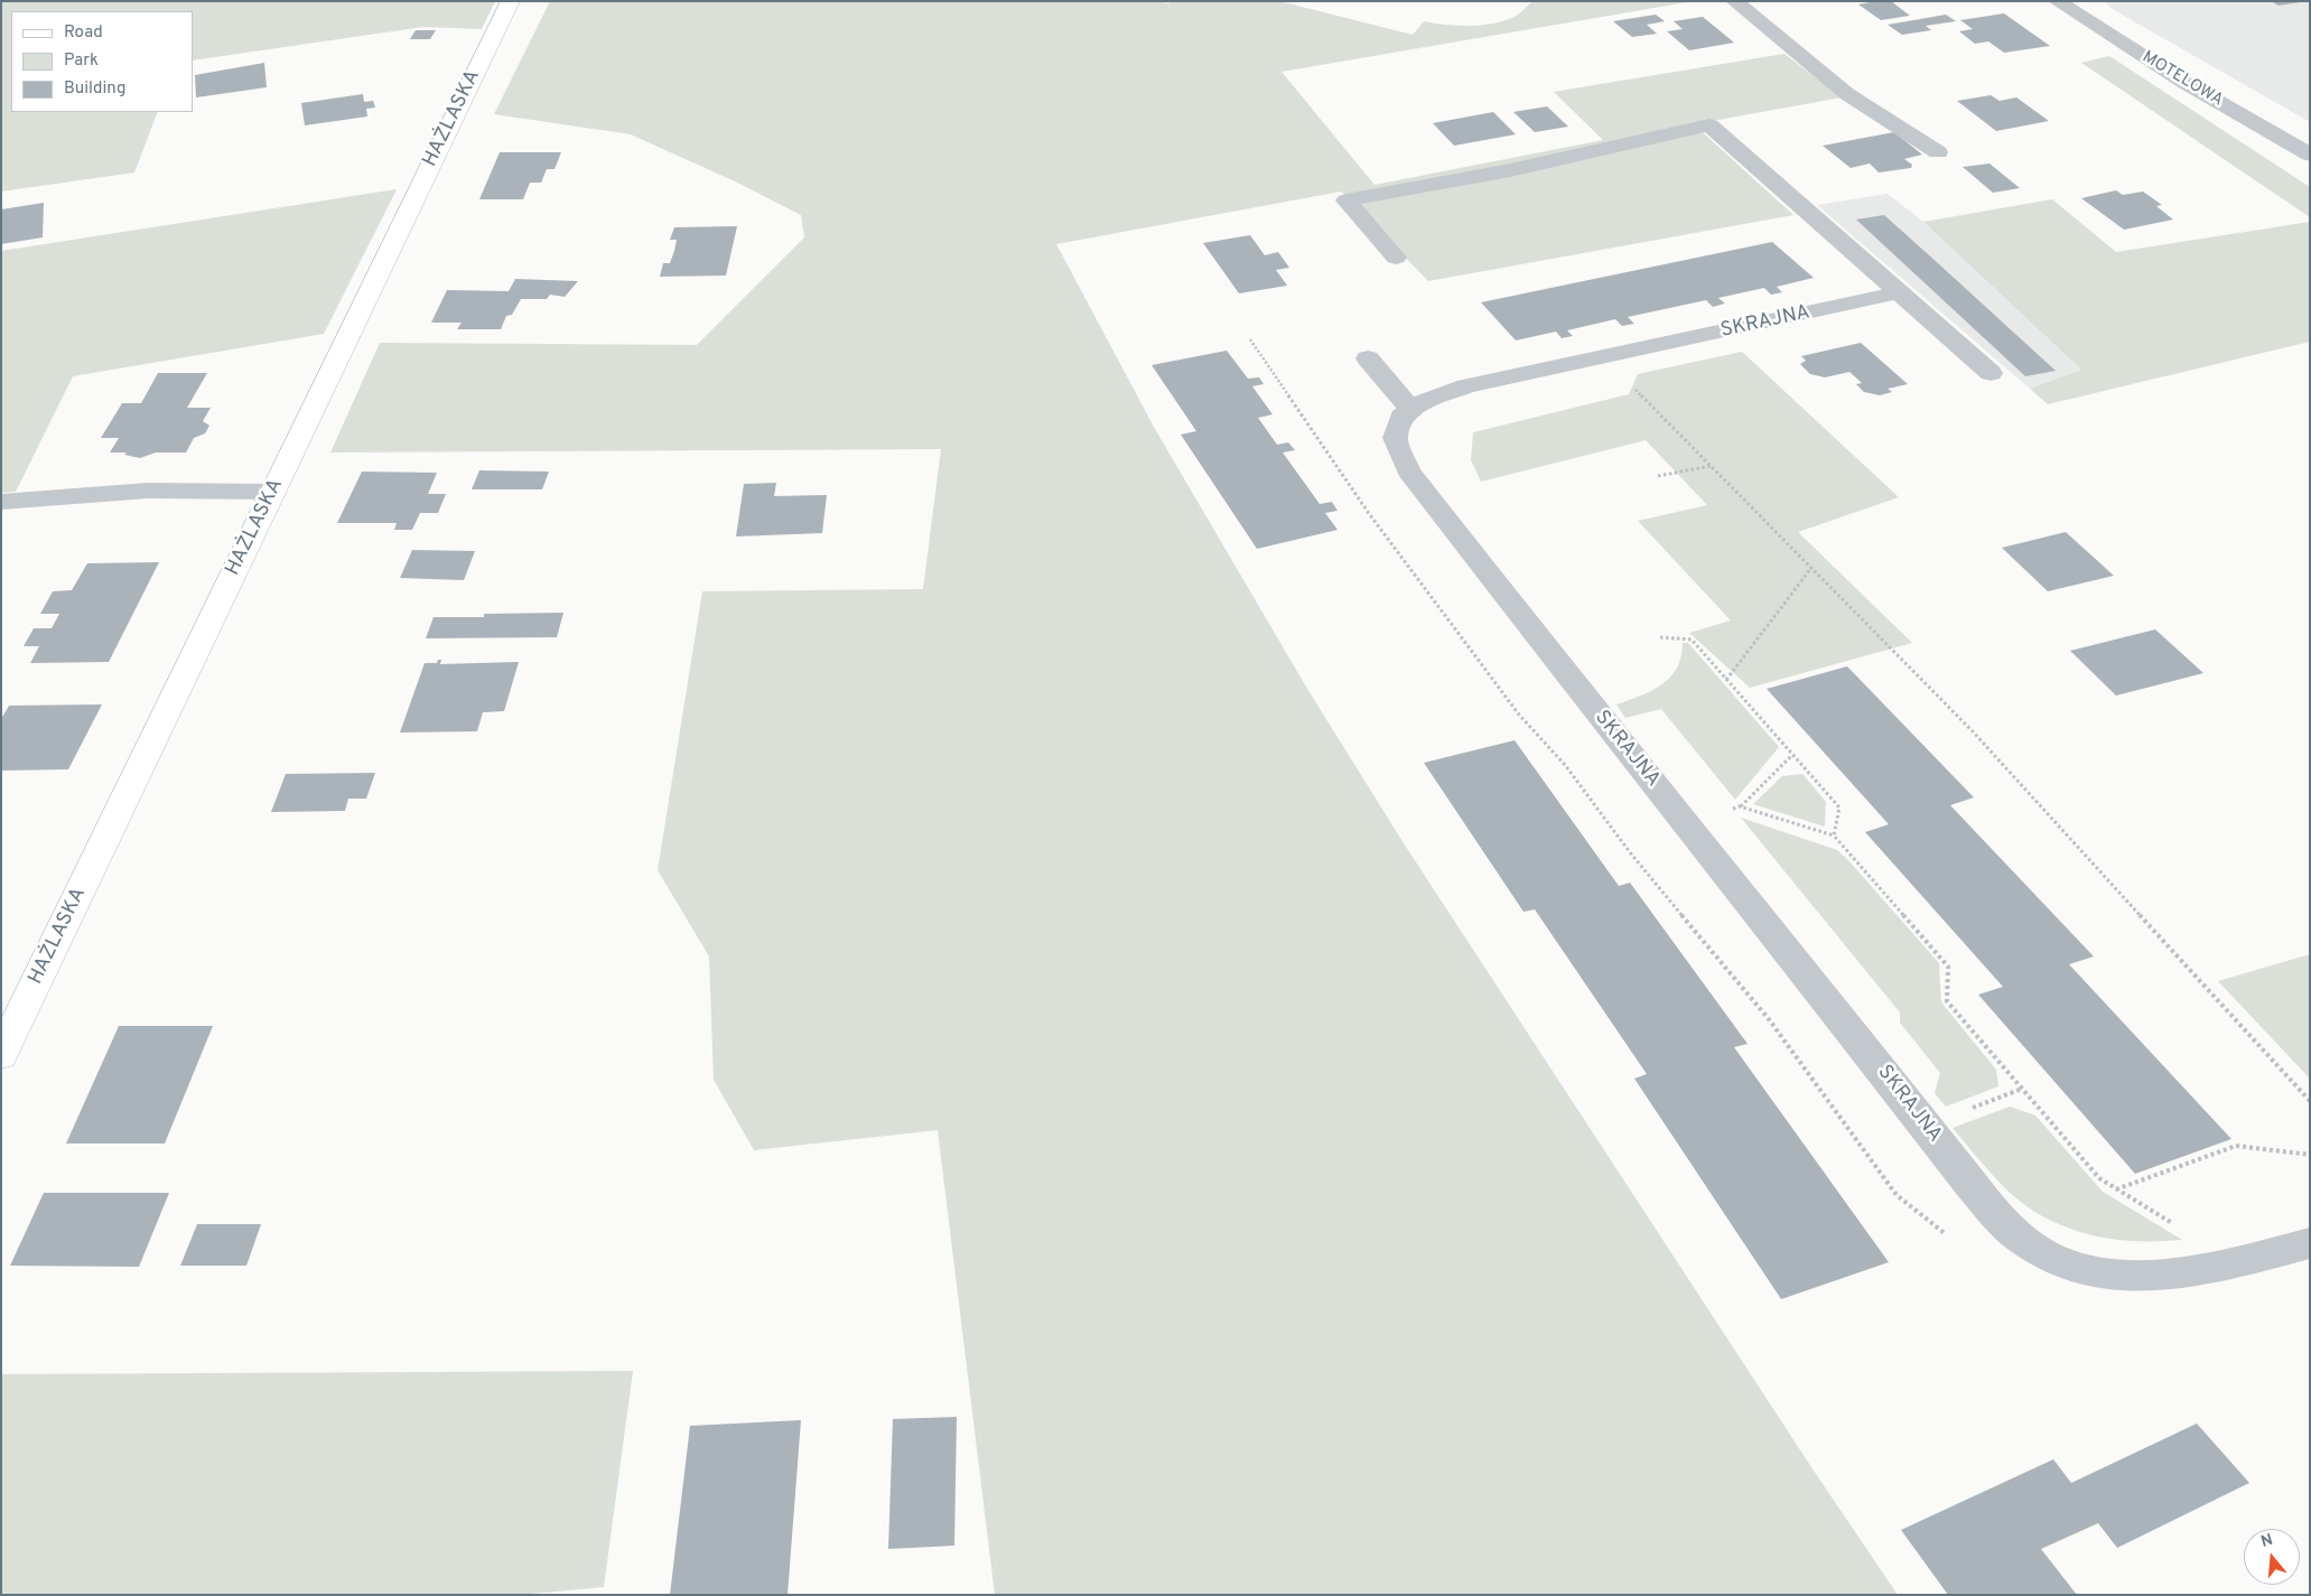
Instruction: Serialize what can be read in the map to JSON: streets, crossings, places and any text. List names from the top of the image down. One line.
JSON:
{"streets":{"street":["MOTELOWA","HAŻLASKA","SKRAJNA"]},"legend":["Road","Park","Building"],"north":"top"}
